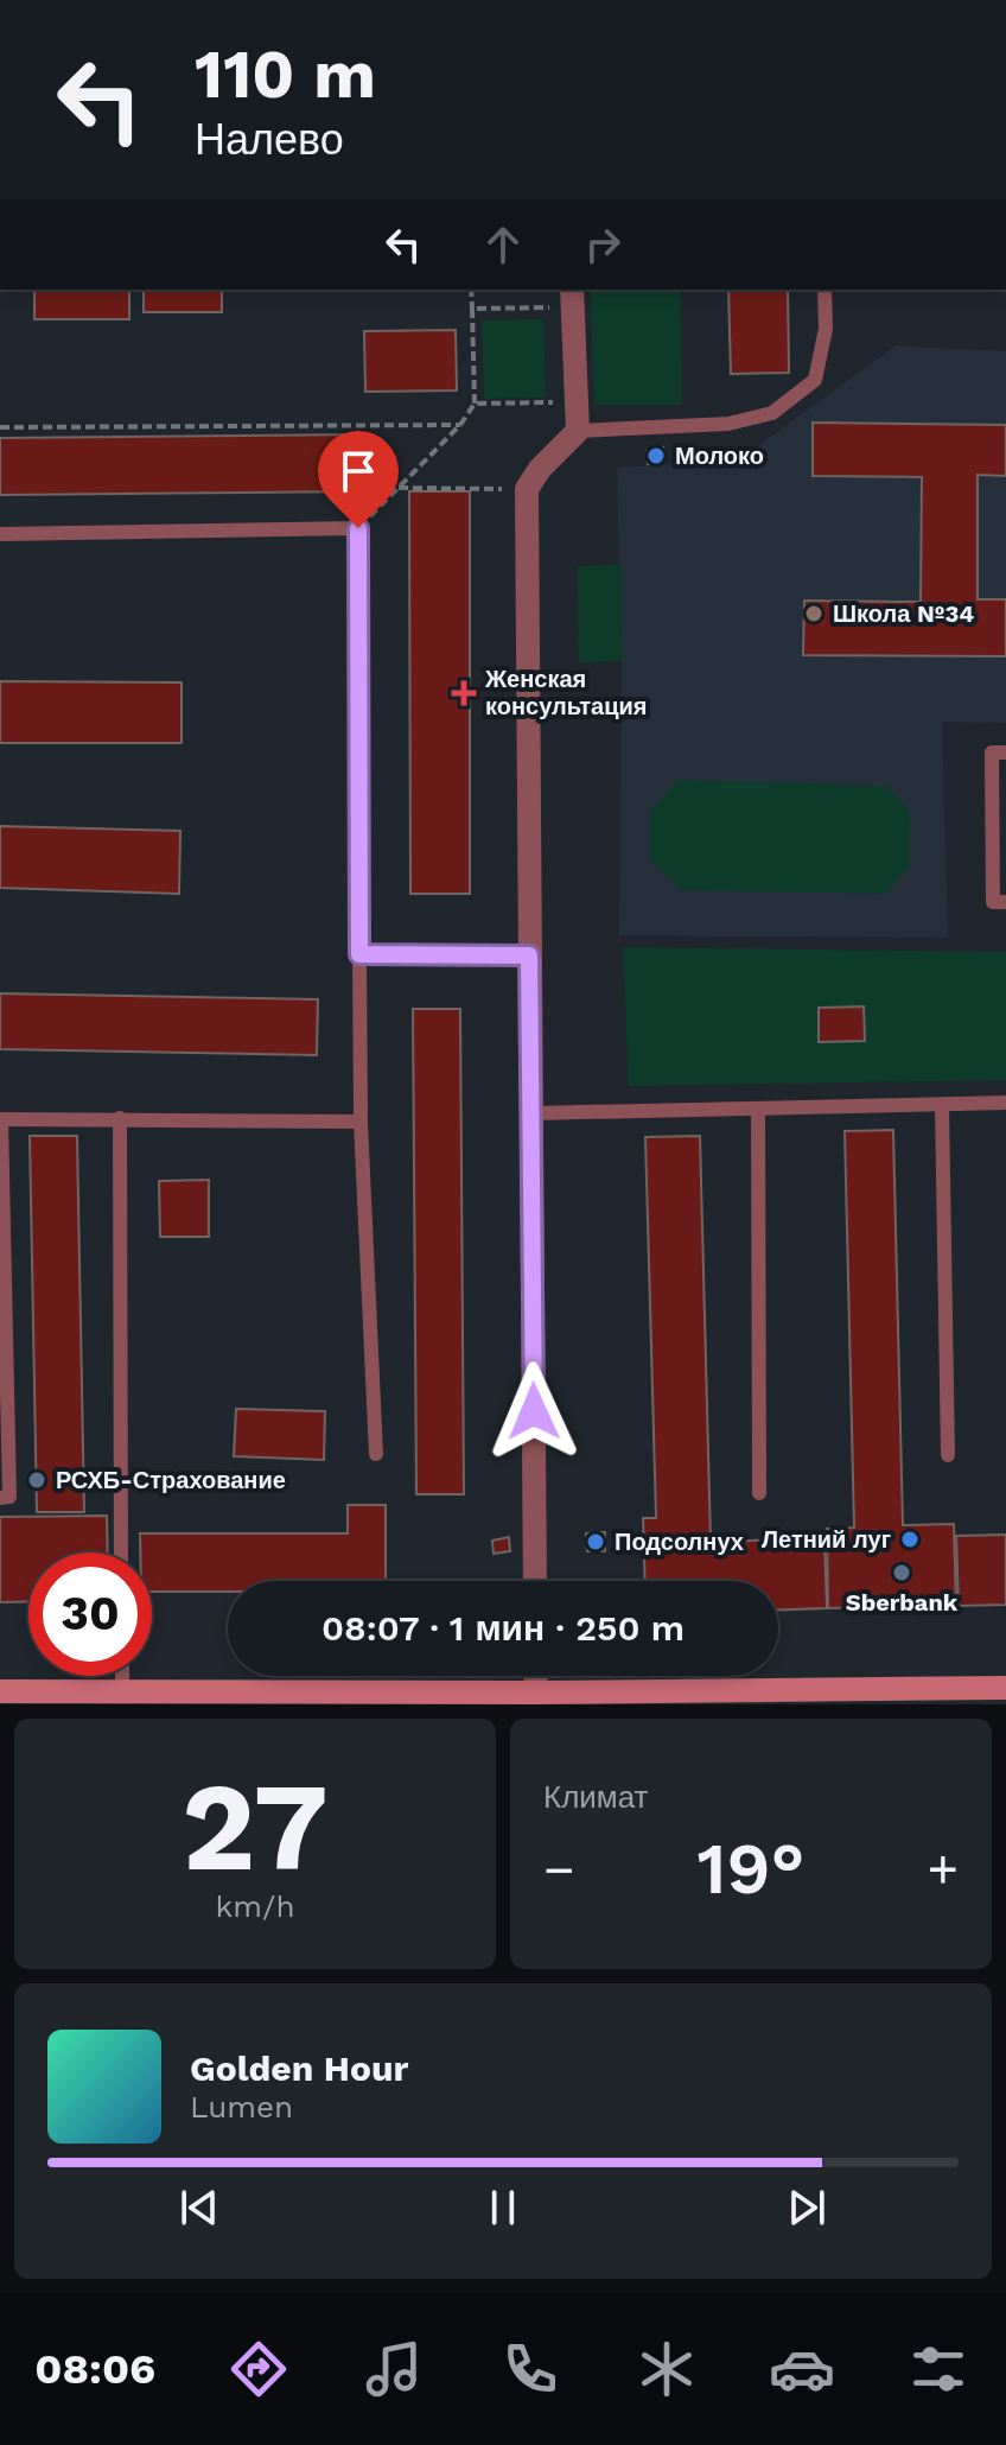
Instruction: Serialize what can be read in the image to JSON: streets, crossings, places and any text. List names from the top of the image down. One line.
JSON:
{"places":{"other":["Молоко","Школа №34","РСХБ-Страхование","Летний луг","Подсолнух","Sberbank"],"health":["Женская консультация"]},"page":{"turn":["110 m","Налево"],"limit":"30","trip":"08:07 · 1 мин · 250 m","tile":[["27","km/h"],"Климат"],"heat":["−","19°","+"],"song":["Golden Hour","Lumen"],"tabs":"08:06"}}
